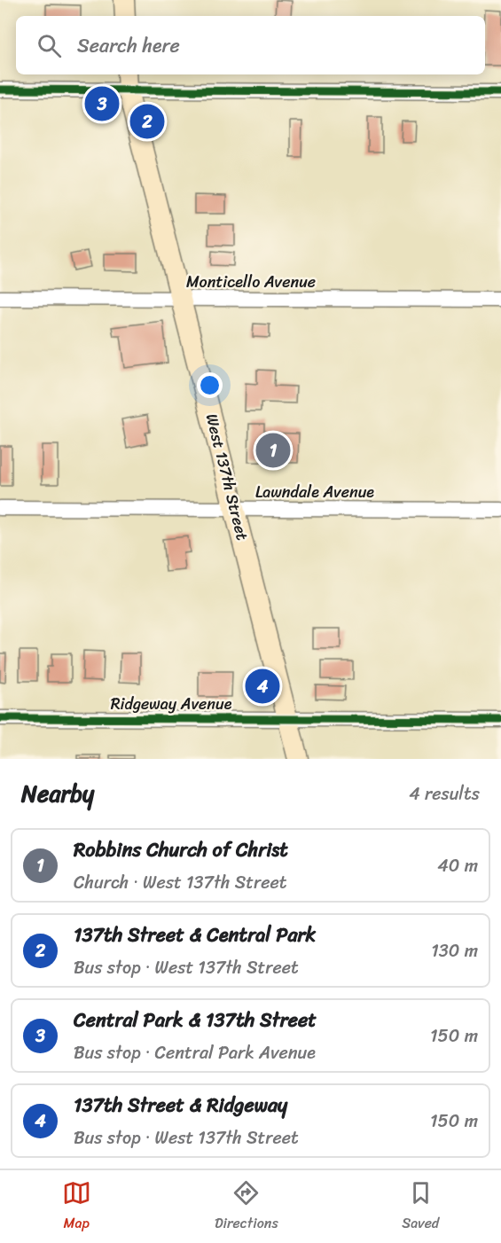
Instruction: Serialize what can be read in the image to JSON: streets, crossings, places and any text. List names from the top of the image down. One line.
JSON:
{"streets":{"main road":["West 137th Street"],"street":["Monticello Avenue","Lawndale Avenue","Ridgeway Avenue"]},"crossings":[["Monticello Avenue","West 137th Street"],["West 137th Street","Lawndale Avenue"],["West 137th Street","Ridgeway Avenue"]],"page":{"search":"Search here","pins":["3","2","1","4"],"heading":["Nearby","4 results"],"list":[{"mark":"1","name":"Robbins Church of Christ","note":"Church · West 137th Street","value":"40 m"},{"mark":"2","name":"137th Street & Central Park","note":"Bus stop · West 137th Street","value":"130 m"},{"mark":"3","name":"Central Park & 137th Street","note":"Bus stop · Central Park Avenue","value":"150 m"},{"mark":"4","name":"137th Street & Ridgeway","note":"Bus stop · West 137th Street","value":"150 m"}],"nav":["Map","Directions","Saved"]}}
